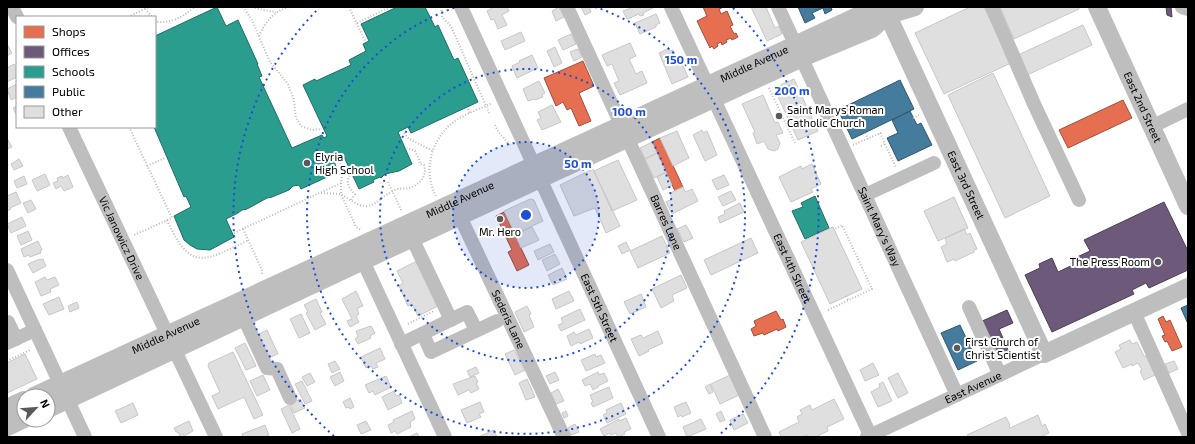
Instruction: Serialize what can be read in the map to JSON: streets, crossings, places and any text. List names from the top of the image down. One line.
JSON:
{"streets":{"main road":["Middle Avenue","East 2nd Street","East 3rd Street","East Avenue"],"street":["Barres Lane","Saint Mary's Way","Vic Janowicz Drive","East 4th Street","East 5th Street","Sederis Lane"]},"crossings":[["Middle Avenue","East 3rd Street"],["Middle Avenue","Barres Lane"],["Middle Avenue","Saint Mary's Way"],["Middle Avenue","Vic Janowicz Drive"],["Middle Avenue","East 4th Street"],["Middle Avenue","East 5th Street"],["Middle Avenue","Sederis Lane"],["East 3rd Street","East Avenue"],["Saint Mary's Way","East Avenue"],["East 4th Street","East Avenue"]],"places":["Saint Marys Roman Catholic Church","Elyria High School","Mr. Hero","The Press Room","First Church of Christ Scientist"],"legend":["Shops","Offices","Schools","Public","Other"],"north":"top right","rings":["150 m","200 m","100 m","50 m"]}
